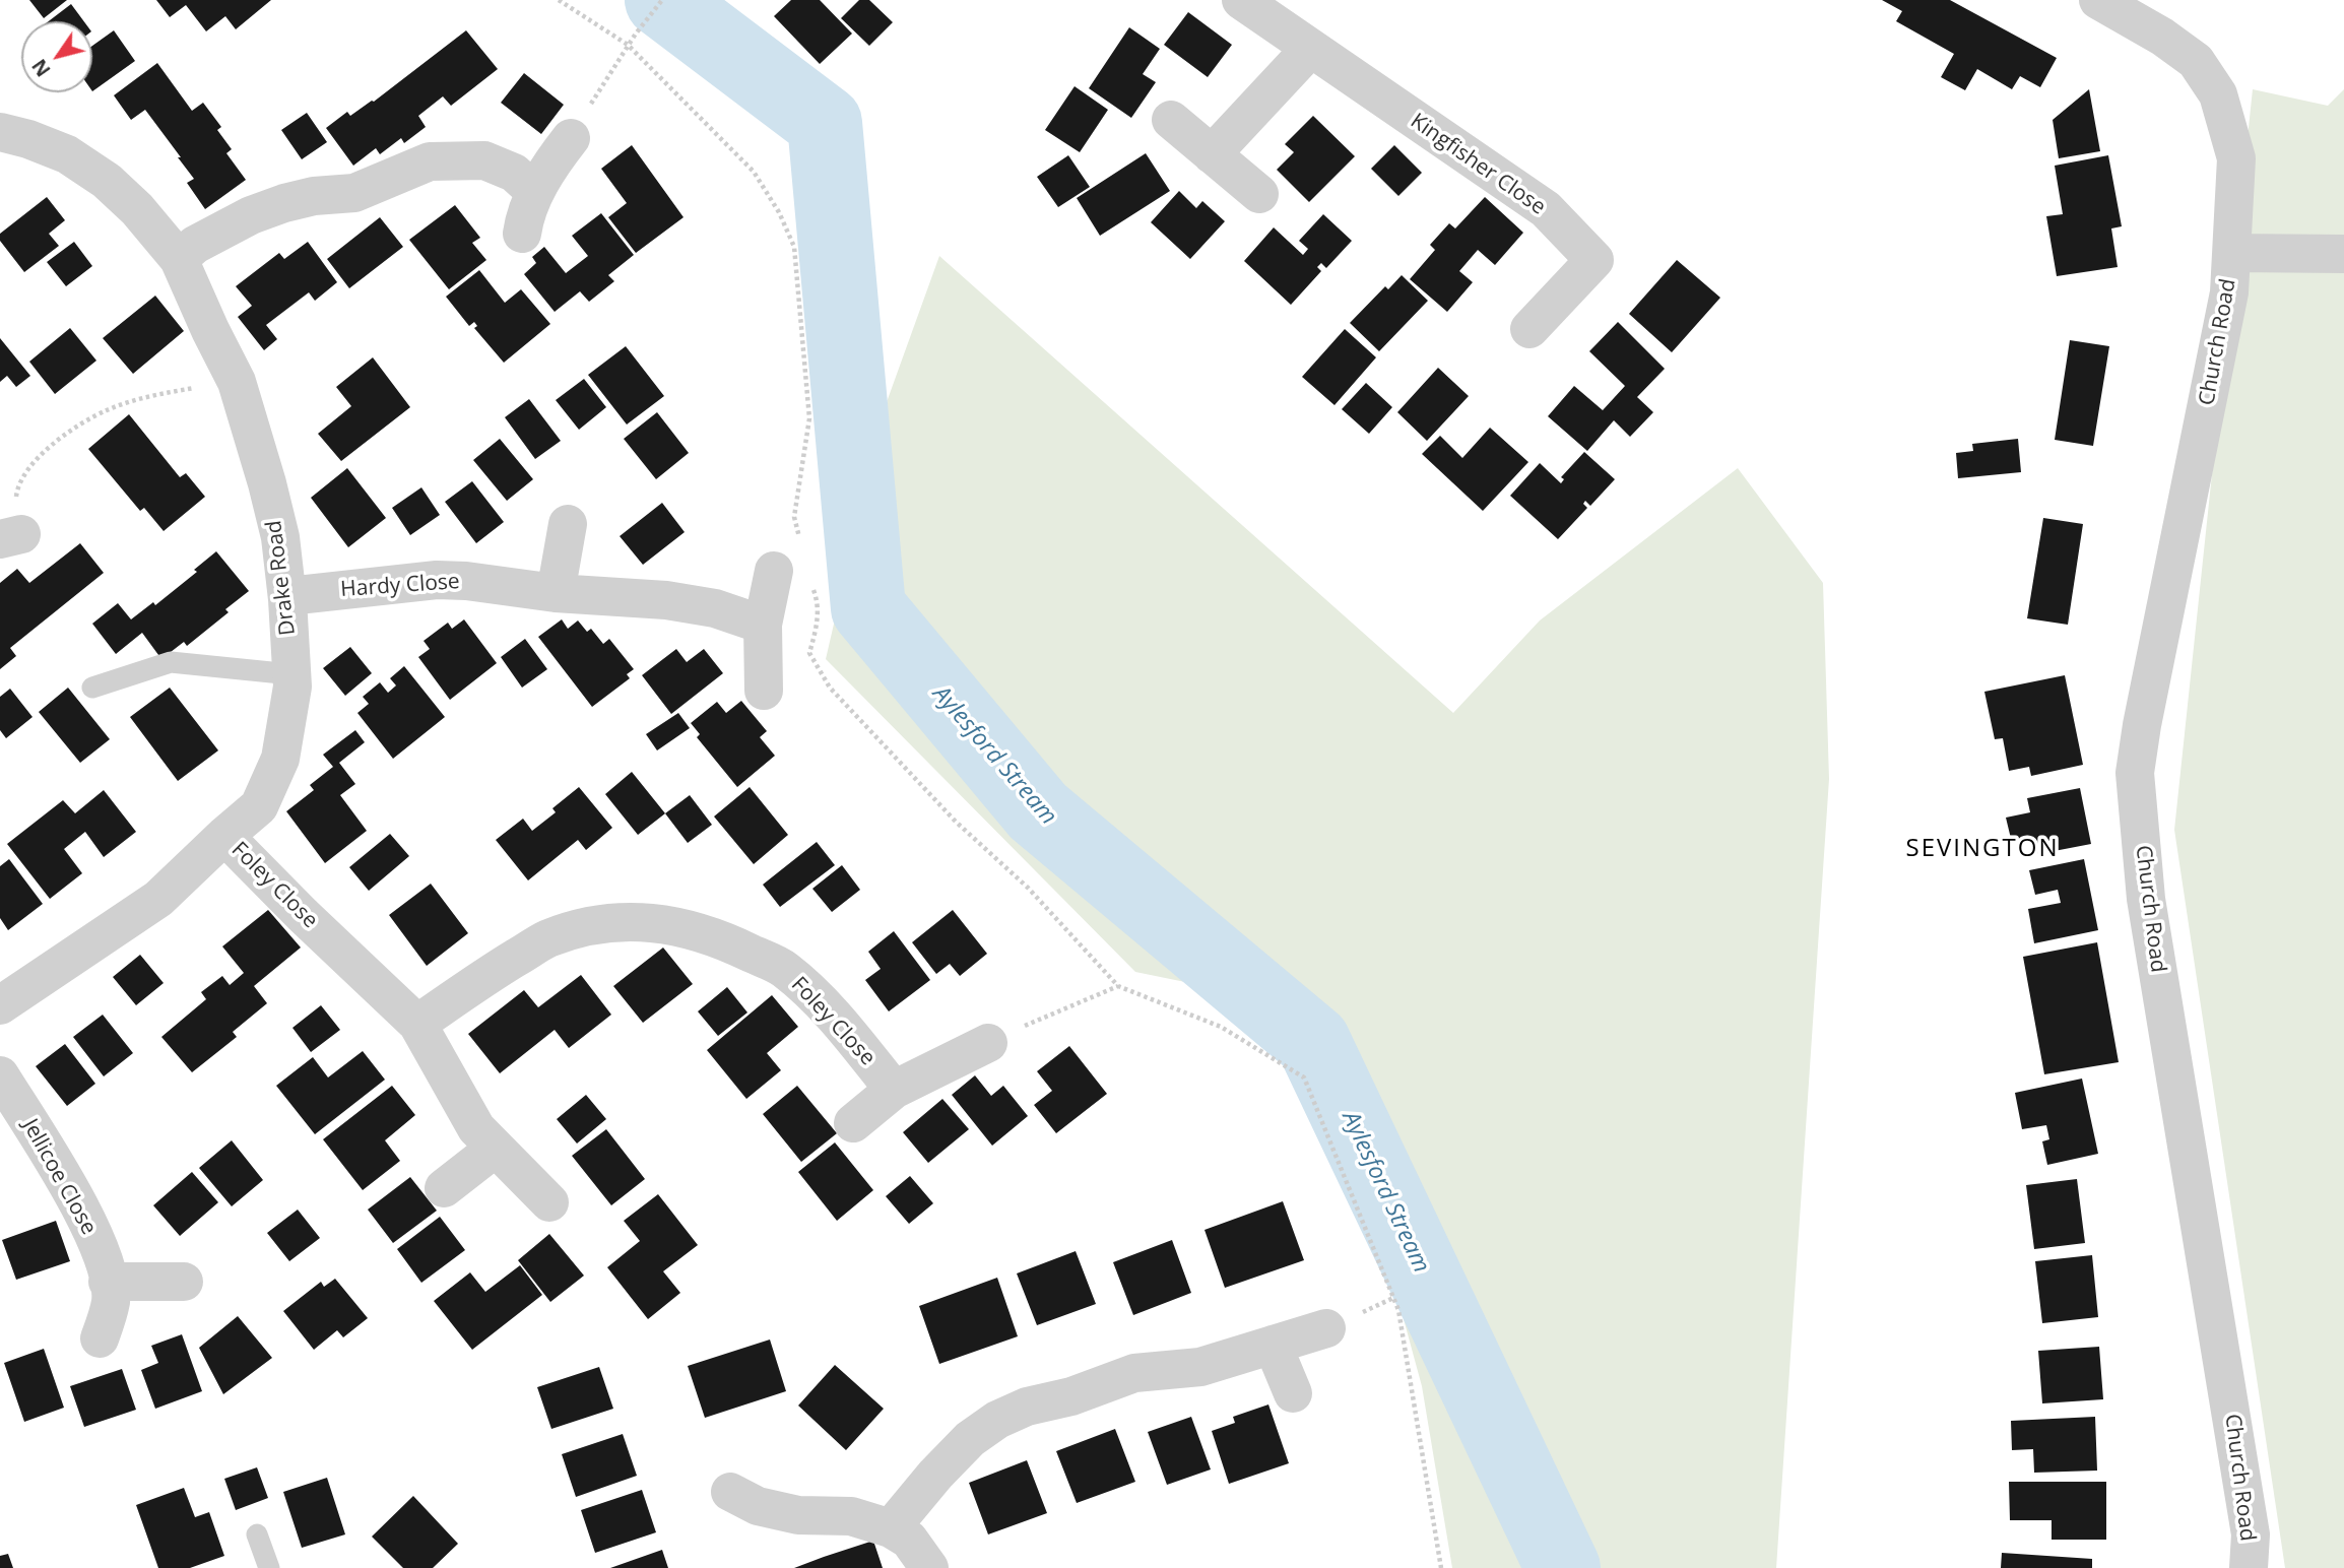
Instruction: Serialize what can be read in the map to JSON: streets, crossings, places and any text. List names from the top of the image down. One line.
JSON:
{"streets":{"street":["Kingfisher Close","Church Road","Drake Road","Hardy Close","Foley Close","Jellicoe Close"]},"crossings":[["Drake Road","Hardy Close"],["Drake Road","Foley Close"]],"districts":["SEVINGTON"],"water":["Aylesford Stream"],"north":"bottom left"}
